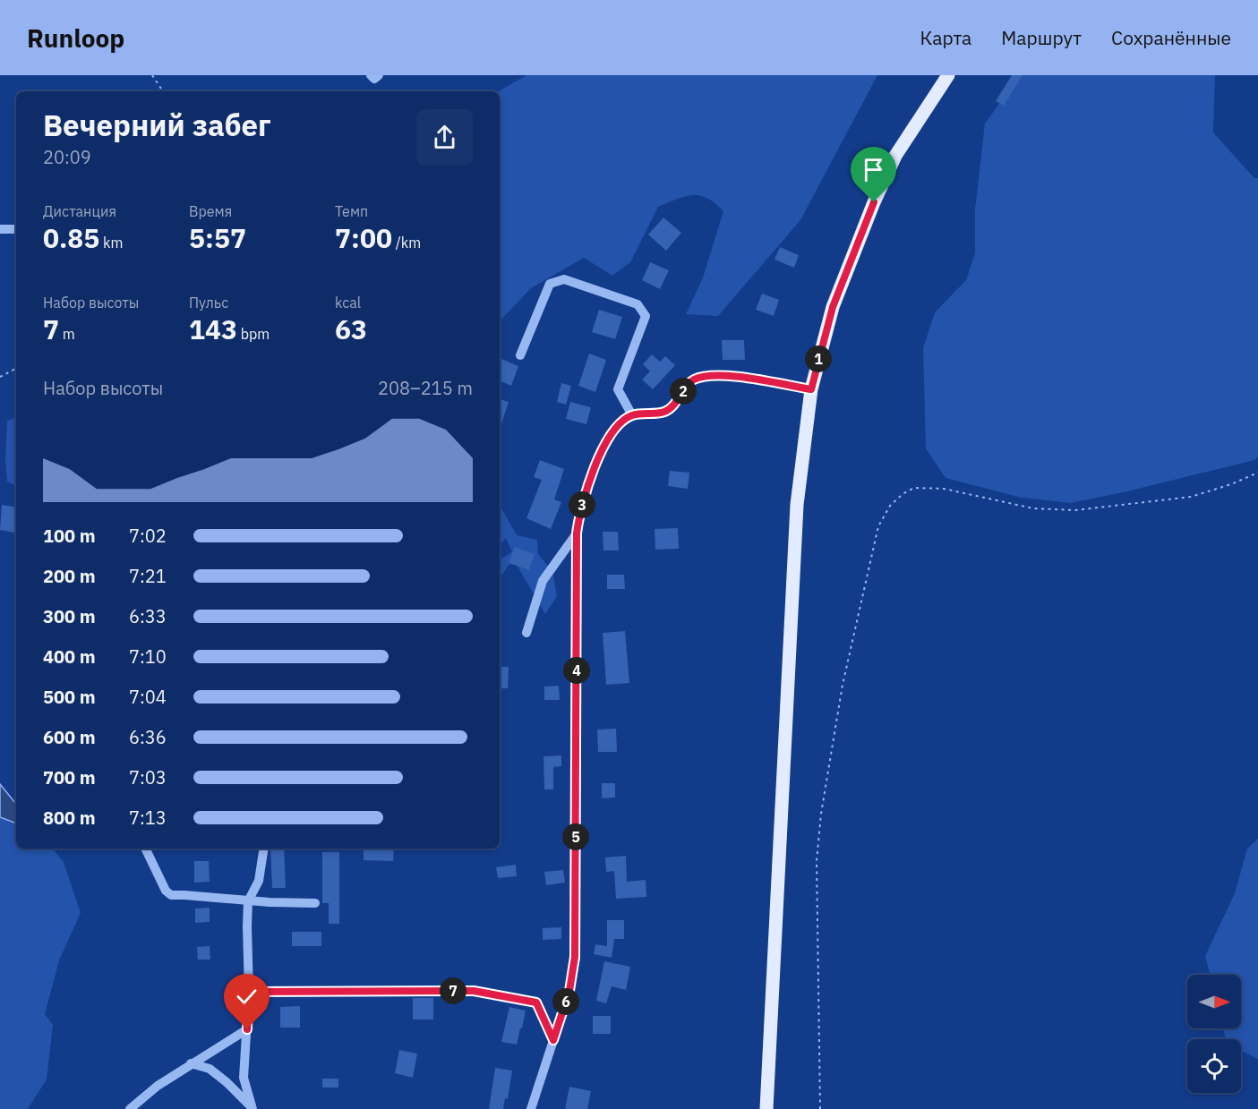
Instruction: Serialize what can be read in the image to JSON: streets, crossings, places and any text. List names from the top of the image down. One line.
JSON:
{"north":"right","page":{"header":"Runloop","nav":["Карта","Маршрут","Сохранённые"],"heading":["Вечерний забег","20:09"],"stats":[["Дистанция","0.85 km"],["Время","5:57"],["Темп","7:00 /km"],["Набор высоты","7 m"],["Пульс","143 bpm"],["kcal","63"]],"pins":["1","2","3","4","5","7","6"],"chart":["Набор высоты","208–215 m"],"list":[{"name":"100 m","note":"7:02"},{"name":"200 m","note":"7:21"},{"name":"300 m","note":"6:33"},{"name":"400 m","note":"7:10"},{"name":"500 m","note":"7:04"},{"name":"600 m","note":"6:36"},{"name":"700 m","note":"7:03"},{"name":"800 m","note":"7:13"}]}}
